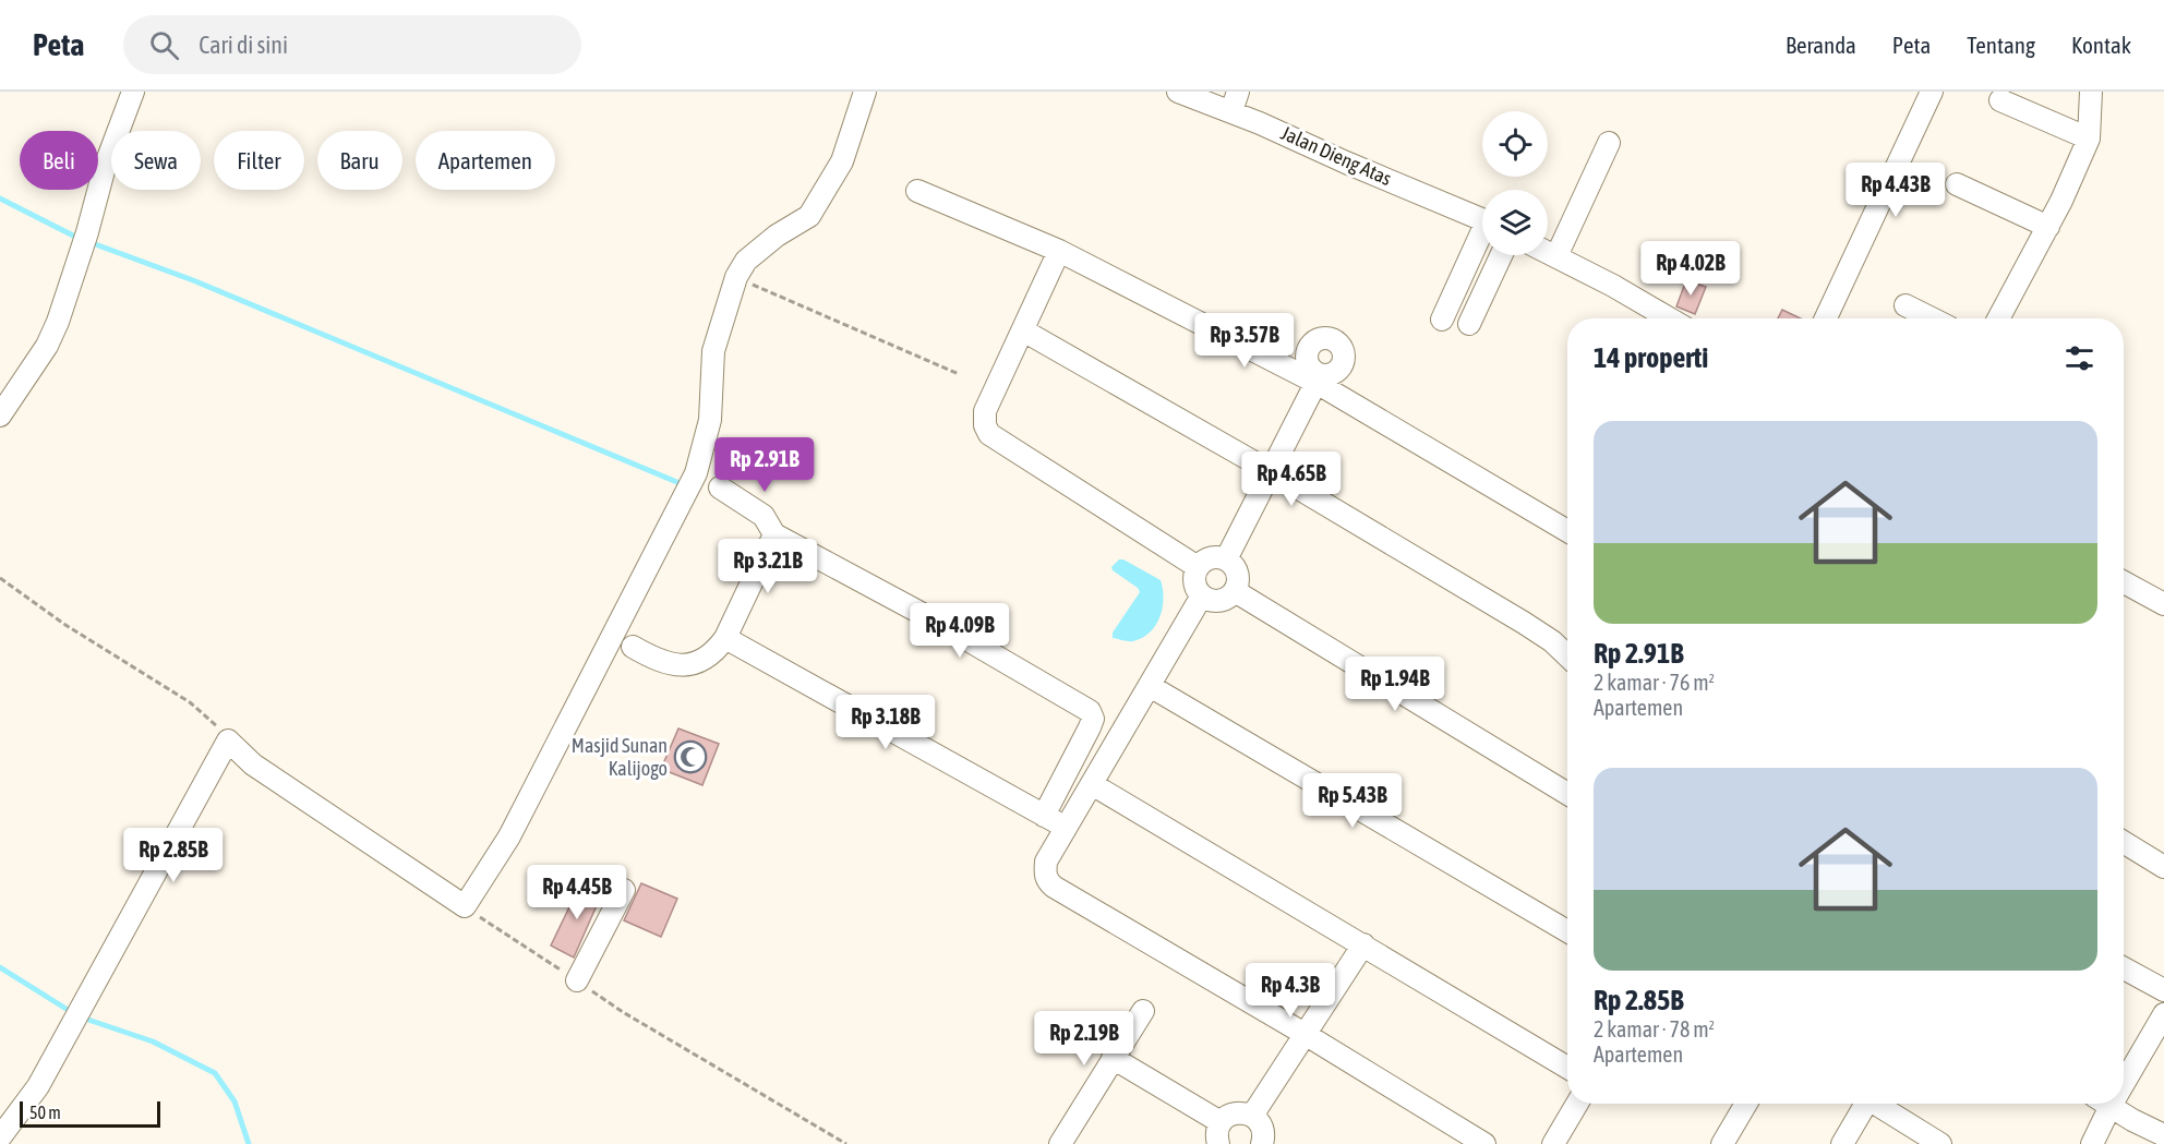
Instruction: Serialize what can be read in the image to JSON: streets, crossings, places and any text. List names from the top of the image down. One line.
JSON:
{"streets":{"street":["Jalan Dieng Atas"]},"places":{"mosque":["Masjid Sunan Kalijogo"]},"scale_bar":"50 m","page":{"header":"Peta","search":"Cari di sini","nav":["Beranda","Peta","Tentang","Kontak"],"chip":["Beli","Sewa","Filter","Baru","Apartemen"],"price":["Rp 4.43B","Rp 4.02B","Rp 3.57B","Rp 2.91B","Rp 4.65B","Rp 3.21B","Rp 4.09B","Rp 1.94B","Rp 3.18B","Rp 5.43B","Rp 2.85B","Rp 4.45B","Rp 4.3B","Rp 2.19B"],"heading":"14 properti","list":[{"name":"Rp 2.91B","note":"2 kamar · 76 m² · Apartemen"},{"name":"Rp 2.85B","note":"2 kamar · 78 m² · Apartemen"}],"scale":"50 m"}}
